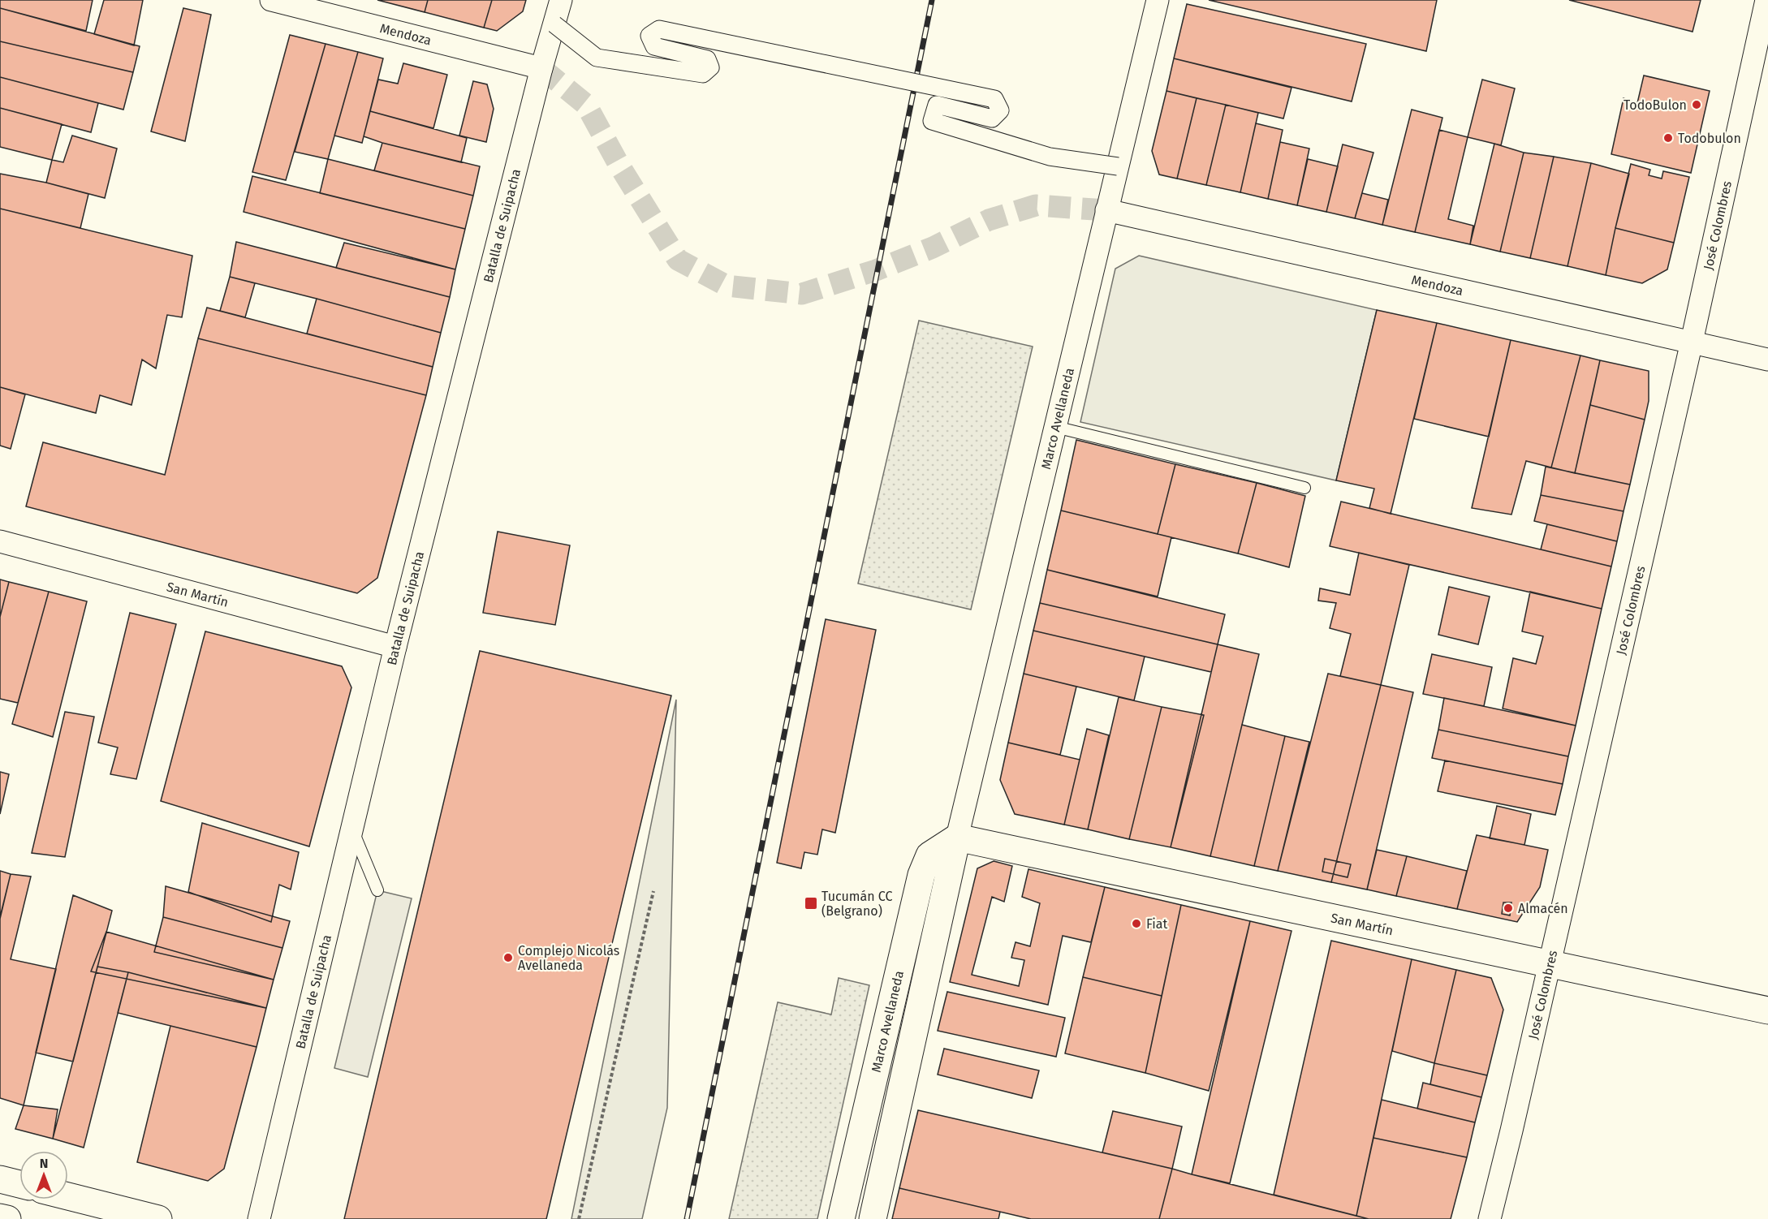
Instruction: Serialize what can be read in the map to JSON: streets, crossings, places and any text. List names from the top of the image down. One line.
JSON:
{"streets":{"main road":["Marco Avellaneda","San Martín"],"street":["Mendoza","Batalla de Suipacha","José Colombres"]},"crossings":[["Mendoza","Batalla de Suipacha"],["Mendoza","José Colombres"],["Mendoza","Marco Avellaneda"],["Batalla de Suipacha","San Martín"],["José Colombres","San Martín"],["Marco Avellaneda","San Martín"]],"places":{"other":["TodoBulon","Todobulon","Almacén","Fiat","Complejo Nicolás Avellaneda"],"transit":["Tucumán CC (Belgrano)"]},"north":"top"}
